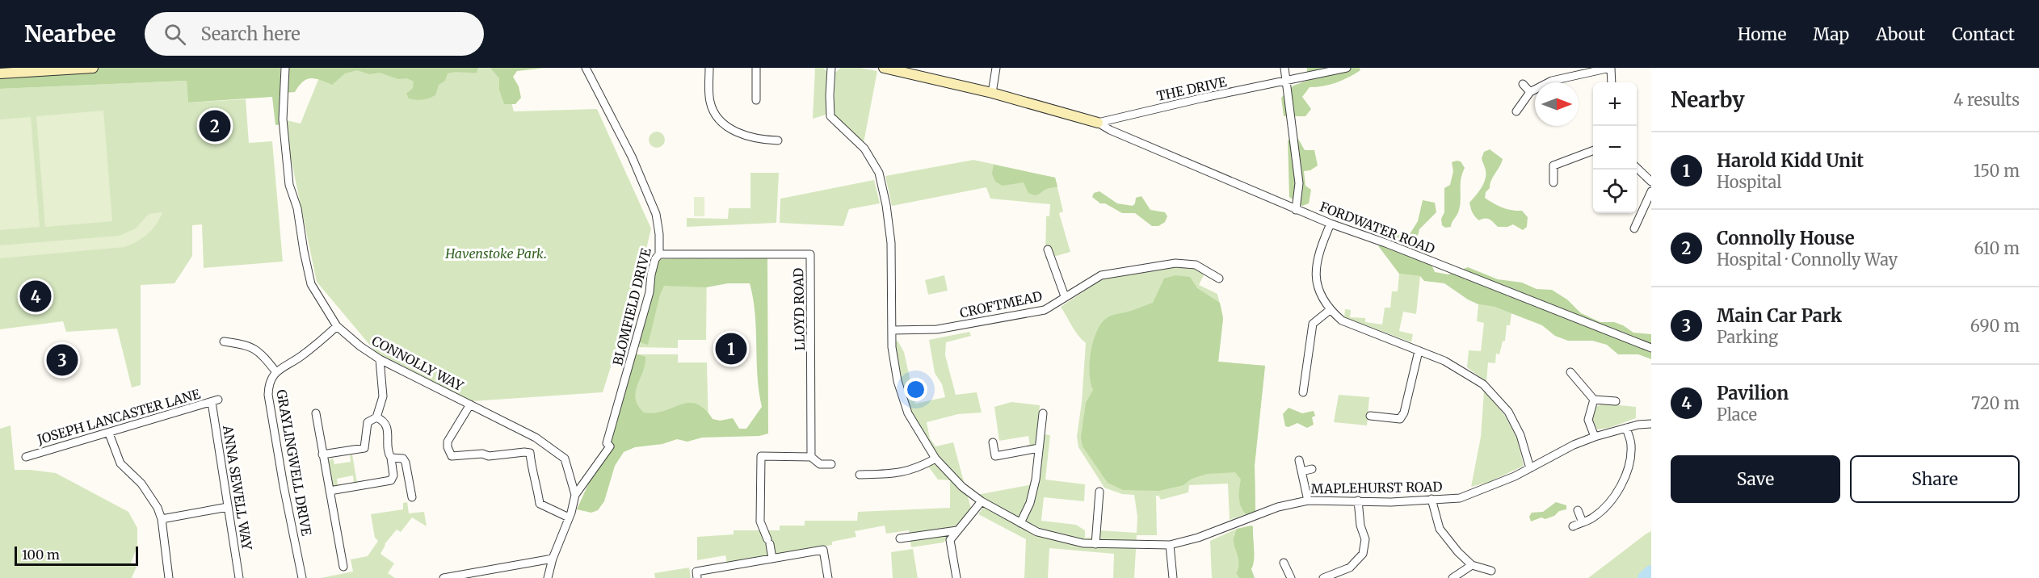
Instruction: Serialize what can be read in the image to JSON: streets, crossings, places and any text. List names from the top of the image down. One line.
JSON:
{"streets":{"street":["THE DRIVE","FORDWATER ROAD","CROFTMEAD","BLOMFIELD DRIVE","LLOYD ROAD","CONNOLLY WAY","JOSEPH LANCASTER LANE","GRAYLINGWELL DRIVE","ANNA SEWELL WAY","MAPLEHURST ROAD"]},"crossings":[["THE DRIVE","FORDWATER ROAD"],["CROFTMEAD","MAPLEHURST ROAD"],["BLOMFIELD DRIVE","LLOYD ROAD"],["BLOMFIELD DRIVE","CONNOLLY WAY"],["CONNOLLY WAY","GRAYLINGWELL DRIVE"],["JOSEPH LANCASTER LANE","ANNA SEWELL WAY"]],"parks":["Havenstoke Park."],"scale_bar":"100 m","north":"right","page":{"header":"Nearbee","search":"Search here","nav":["Home","Map","About","Contact"],"heading":["Nearby","4 results"],"map_buttons":["+","−"],"pins":["2","4","1","3"],"list":[{"mark":"1","name":"Harold Kidd Unit","note":"Hospital","value":"150 m"},{"mark":"2","name":"Connolly House","note":"Hospital · Connolly Way","value":"610 m"},{"mark":"3","name":"Main Car Park","note":"Parking","value":"690 m"},{"mark":"4","name":"Pavilion","note":"Place","value":"720 m"}],"buttons":["Save","Share"],"scale":"100 m"}}
